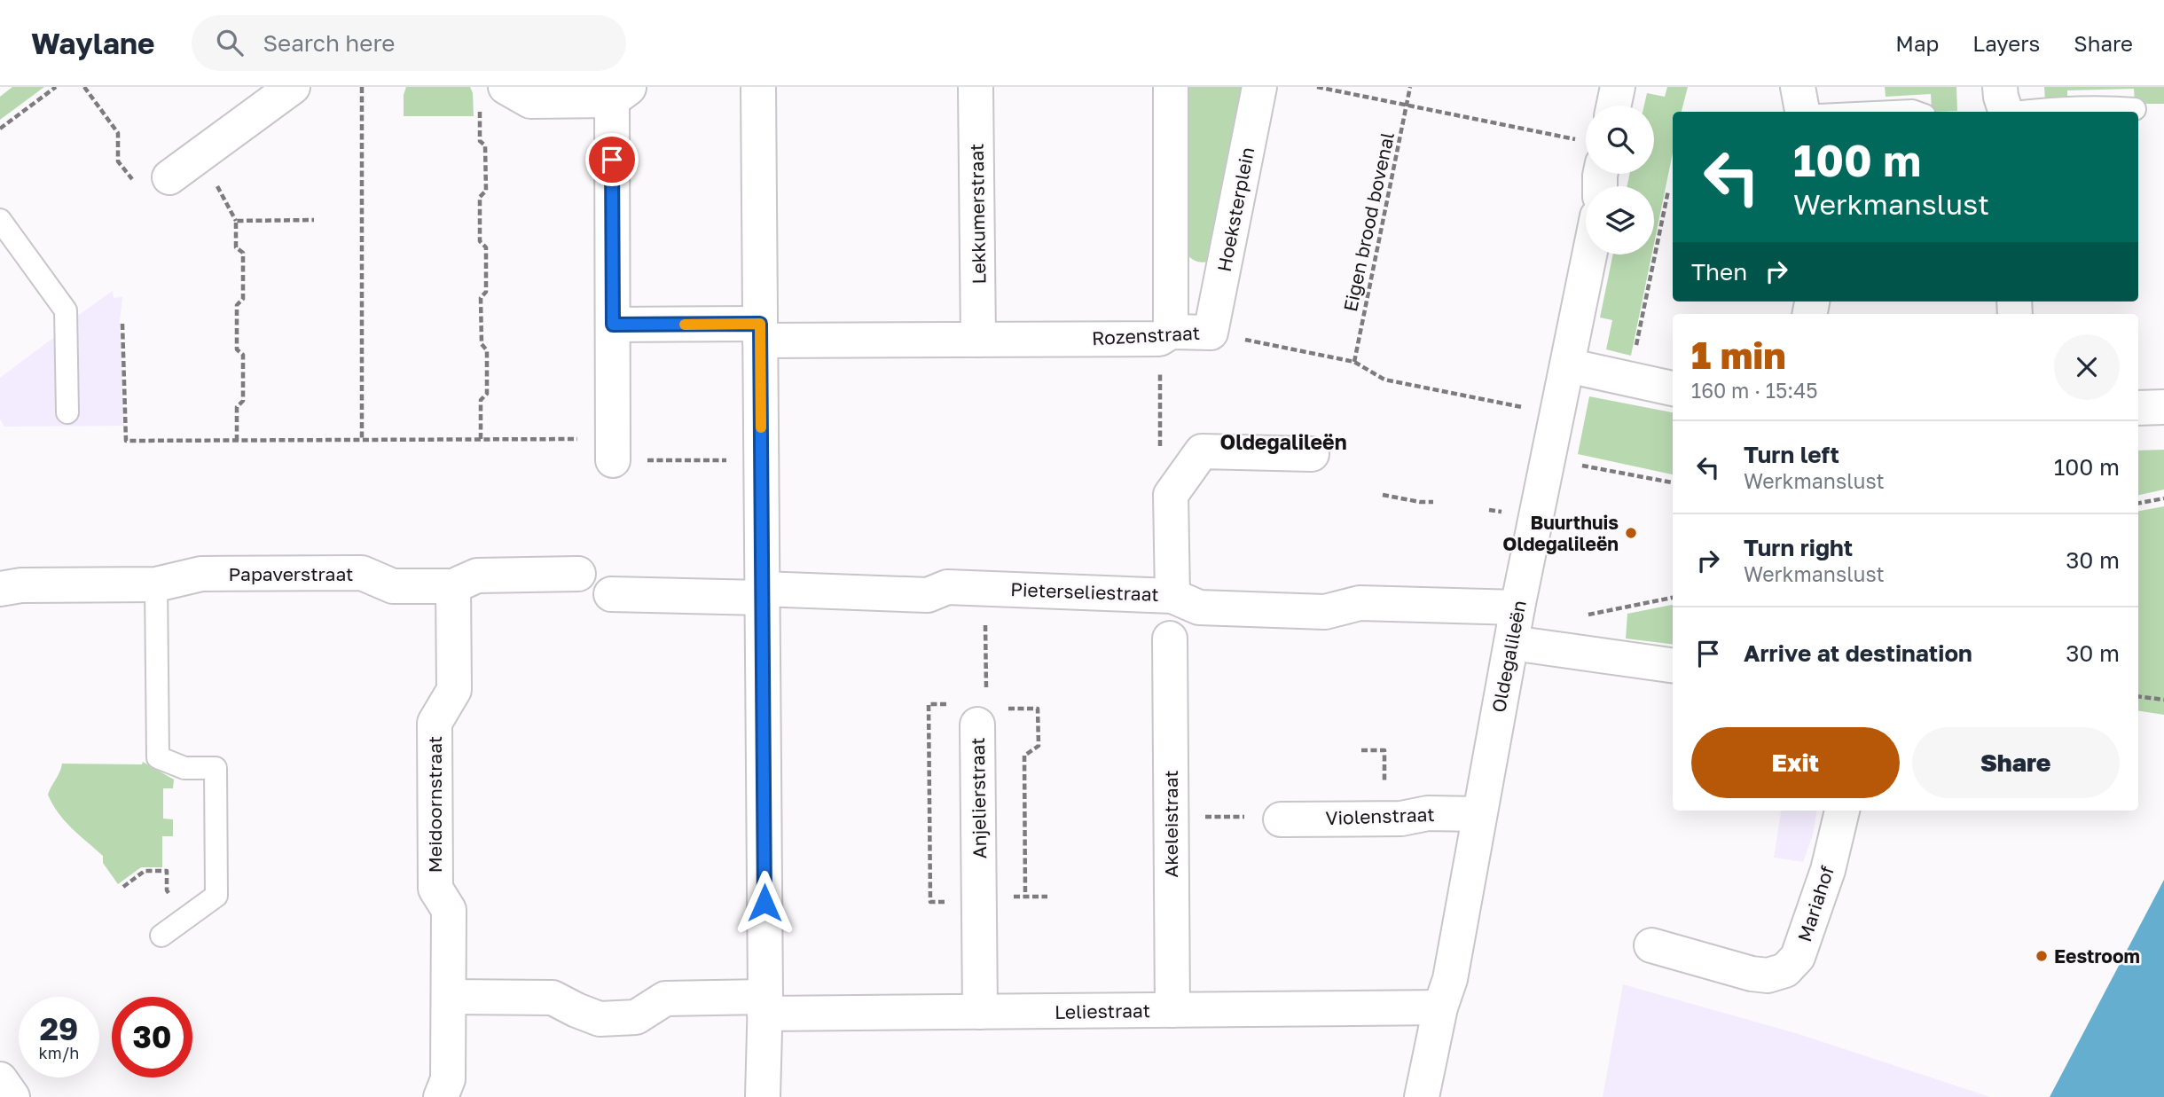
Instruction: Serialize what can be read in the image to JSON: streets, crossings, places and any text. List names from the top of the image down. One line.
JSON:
{"streets":{"street":["Hoeksterplein","Lekkumerstraat","Rozenstraat","Papaverstraat","Pieterseliestraat","Oldegalileën","Anjelierstraat","Meidoornstraat","Violenstraat","Akeleistraat","Mariahof","Leliestraat"],"path":["Eigen brood bovenal"]},"crossings":[["Hoeksterplein","Rozenstraat"],["Lekkumerstraat","Rozenstraat"],["Eigen brood bovenal","Rozenstraat"],["Rozenstraat","Oldegalileën"],["Papaverstraat","Meidoornstraat"],["Pieterseliestraat","Oldegalileën"],["Oldegalileën","Violenstraat"],["Oldegalileën","Leliestraat"],["Anjelierstraat","Leliestraat"],["Meidoornstraat","Leliestraat"],["Akeleistraat","Leliestraat"]],"districts":["Oldegalileën"],"places":["Buurthuis Oldegalileën","Eestroom"],"page":{"header":"Waylane","search":"Search here","nav":["Map","Layers","Share"],"turn":["100 m","Werkmanslust"],"then":"Then","heading":["1 min","160 m · 15:45"],"list":[{"name":"Turn left","note":"Werkmanslust","value":"100 m"},{"name":"Turn right","note":"Werkmanslust","value":"30 m"},{"name":"Arrive at destination","value":"30 m"}],"buttons":["Exit","Share"],"speed":"29 km/h","limit":"30"}}
